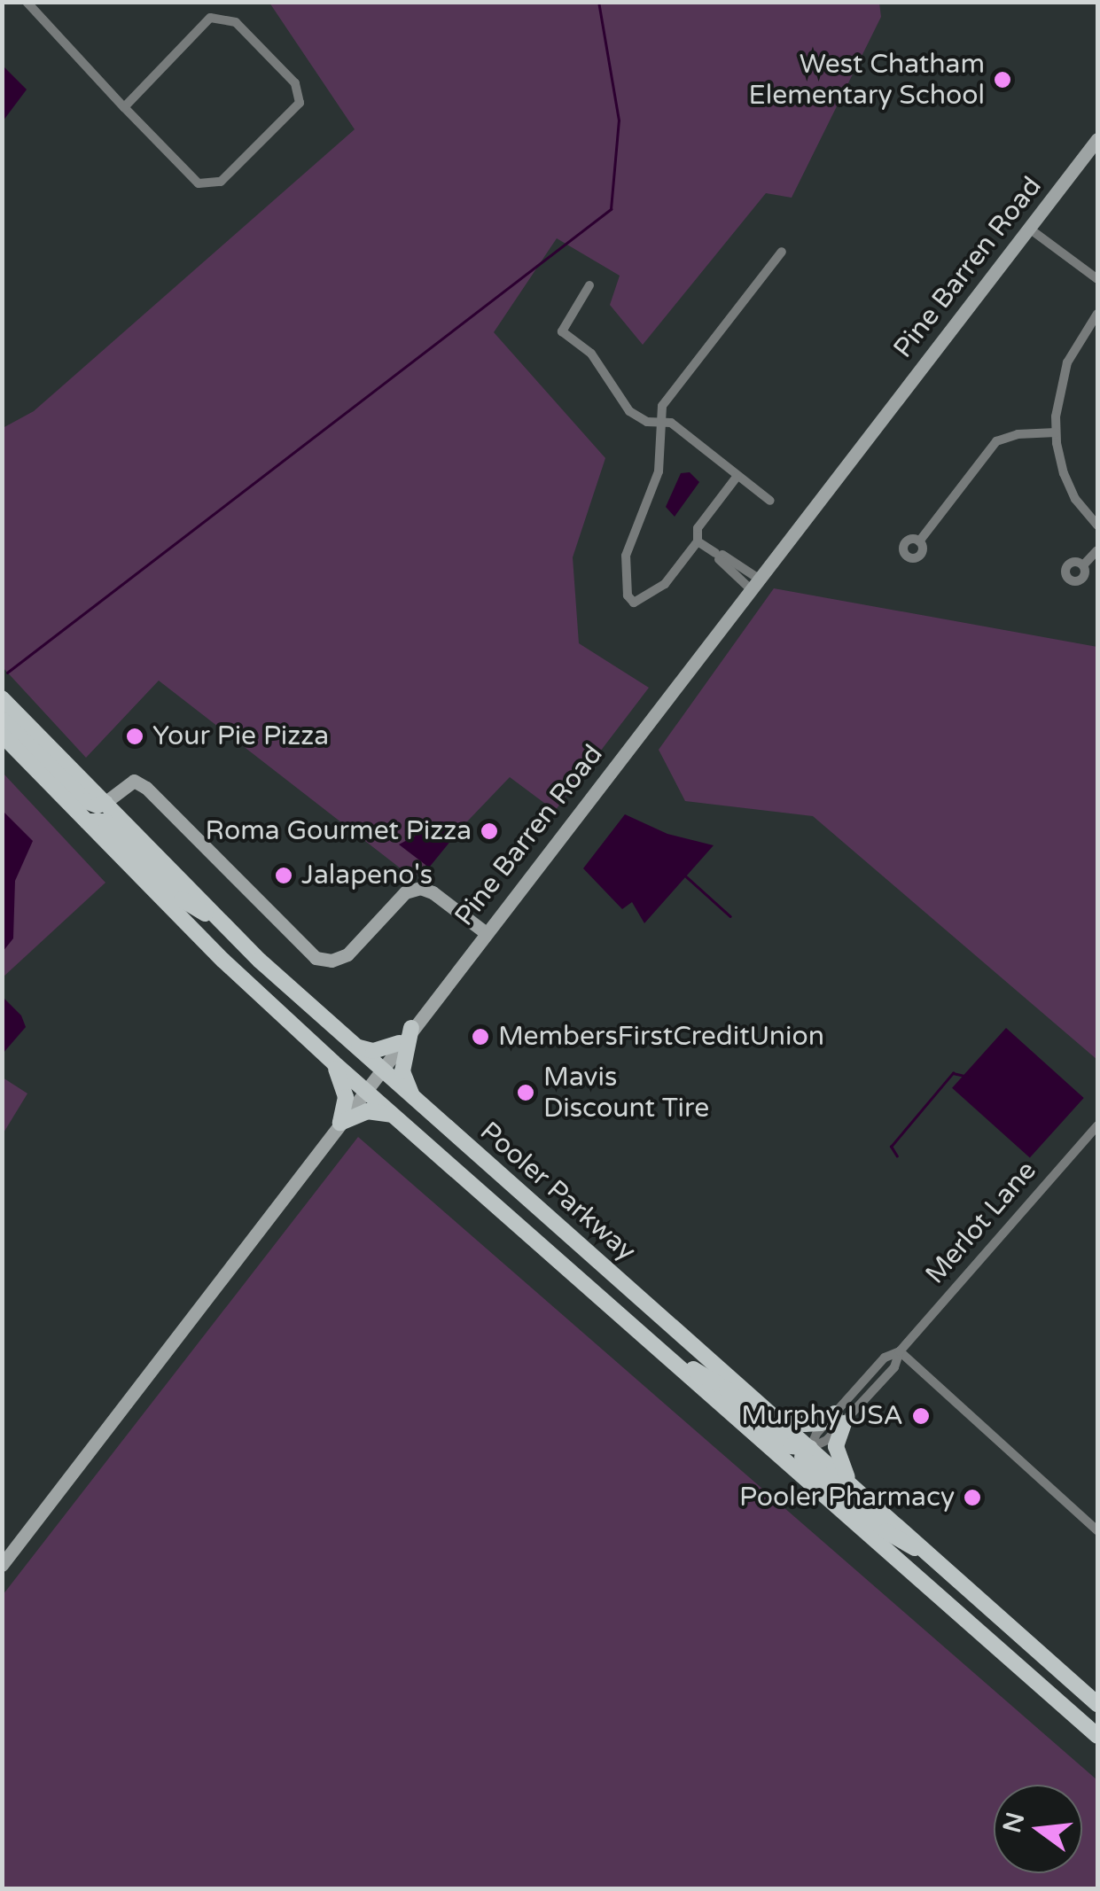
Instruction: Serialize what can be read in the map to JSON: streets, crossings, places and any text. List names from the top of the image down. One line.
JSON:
{"streets":{"main road":["Pine Barren Road","Pooler Parkway"],"street":["Merlot Lane"]},"crossings":[["Pine Barren Road","Pooler Parkway"],["Pooler Parkway","Merlot Lane"]],"places":["West Chatham Elementary School","Your Pie Pizza","Roma Gourmet Pizza","Jalapeno's","MembersFirstCreditUnion","Mavis Discount Tire","Murphy USA","Pooler Pharmacy"],"north":"left"}
